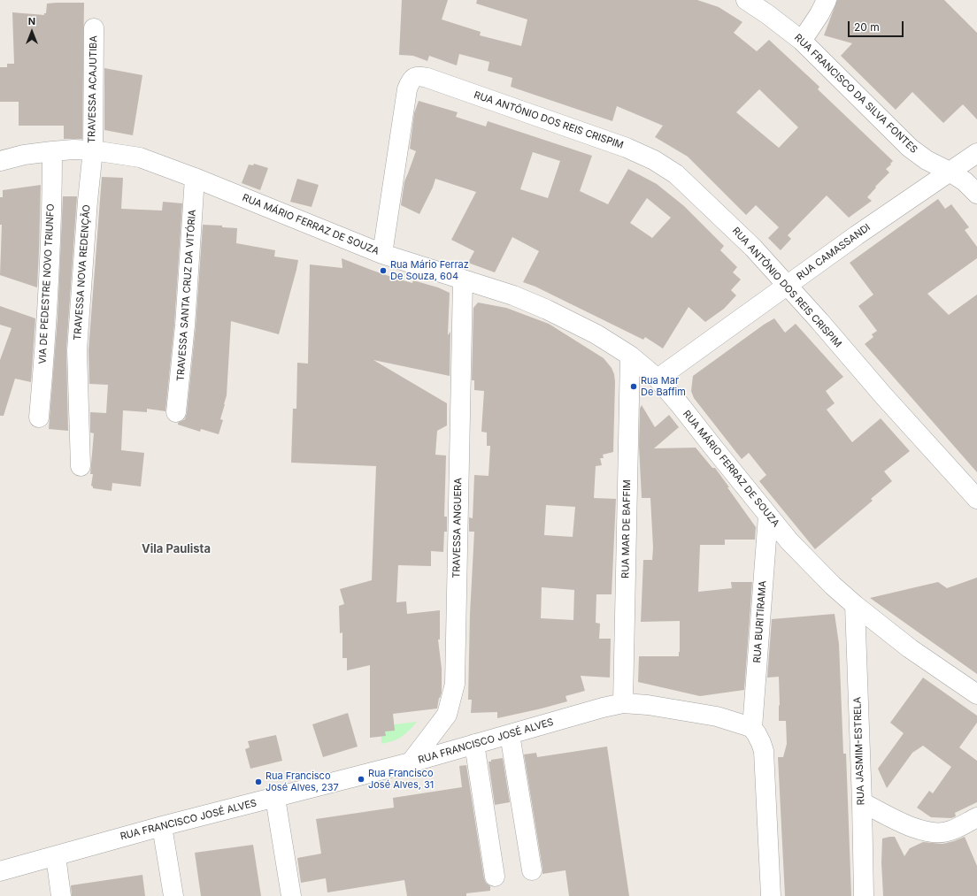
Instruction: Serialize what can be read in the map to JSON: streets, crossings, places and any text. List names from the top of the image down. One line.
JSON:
{"streets":{"street":["TRAVESSA ACAJUTIBA","RUA FRANCISCO DA SILVA FONTES","RUA ANTÔNIO DOS REIS CRISPIM","RUA MÁRIO FERRAZ DE SOUZA","RUA CAMASSANDI","TRAVESSA NOVA REDENÇÃO","VIA DE PEDESTRE NOVO TRIUNFO","TRAVESSA SANTA CRUZ DA VITÓRIA","TRAVESSA ANGUERA","RUA MAR DE BAFFIM","RUA BURITIRAMA","RUA FRANCISCO JOSÉ ALVES","RUA JASMIM-ESTRELA"]},"crossings":[["TRAVESSA ACAJUTIBA","RUA MÁRIO FERRAZ DE SOUZA"],["TRAVESSA ACAJUTIBA","TRAVESSA NOVA REDENÇÃO"],["RUA FRANCISCO DA SILVA FONTES","RUA CAMASSANDI"],["RUA ANTÔNIO DOS REIS CRISPIM","RUA MÁRIO FERRAZ DE SOUZA"],["RUA ANTÔNIO DOS REIS CRISPIM","RUA CAMASSANDI"],["RUA MÁRIO FERRAZ DE SOUZA","RUA CAMASSANDI"],["RUA MÁRIO FERRAZ DE SOUZA","TRAVESSA NOVA REDENÇÃO"],["RUA MÁRIO FERRAZ DE SOUZA","VIA DE PEDESTRE NOVO TRIUNFO"],["RUA MÁRIO FERRAZ DE SOUZA","TRAVESSA SANTA CRUZ DA VITÓRIA"],["RUA MÁRIO FERRAZ DE SOUZA","TRAVESSA ANGUERA"],["RUA MÁRIO FERRAZ DE SOUZA","RUA MAR DE BAFFIM"],["RUA MÁRIO FERRAZ DE SOUZA","RUA BURITIRAMA"],["RUA MÁRIO FERRAZ DE SOUZA","RUA JASMIM-ESTRELA"],["TRAVESSA ANGUERA","RUA FRANCISCO JOSÉ ALVES"],["RUA MAR DE BAFFIM","RUA FRANCISCO JOSÉ ALVES"],["RUA BURITIRAMA","RUA FRANCISCO JOSÉ ALVES"]],"districts":["Vila Paulista"],"places":["Rua Mário Ferraz De Souza, 604","Rua Mar De Baffim","Rua Francisco José Alves, 31","Rua Francisco José Alves, 237"],"scale_bar":"20 m","north":"top"}
